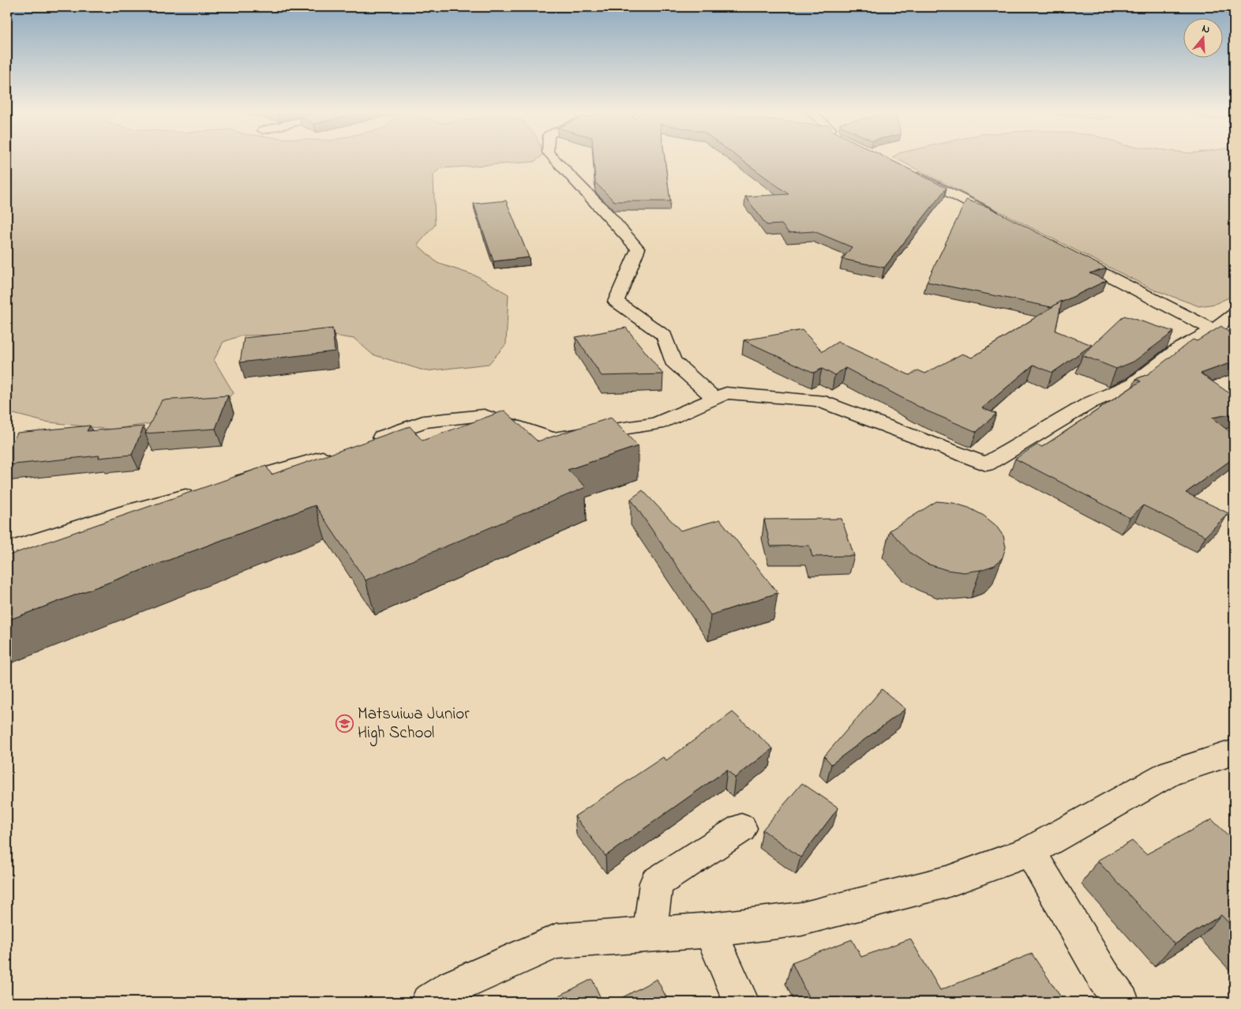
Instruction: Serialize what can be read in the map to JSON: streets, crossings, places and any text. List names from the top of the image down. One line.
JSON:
{"places":{"school or university":["Matsuiwa Junior High School"]},"north":"top"}
